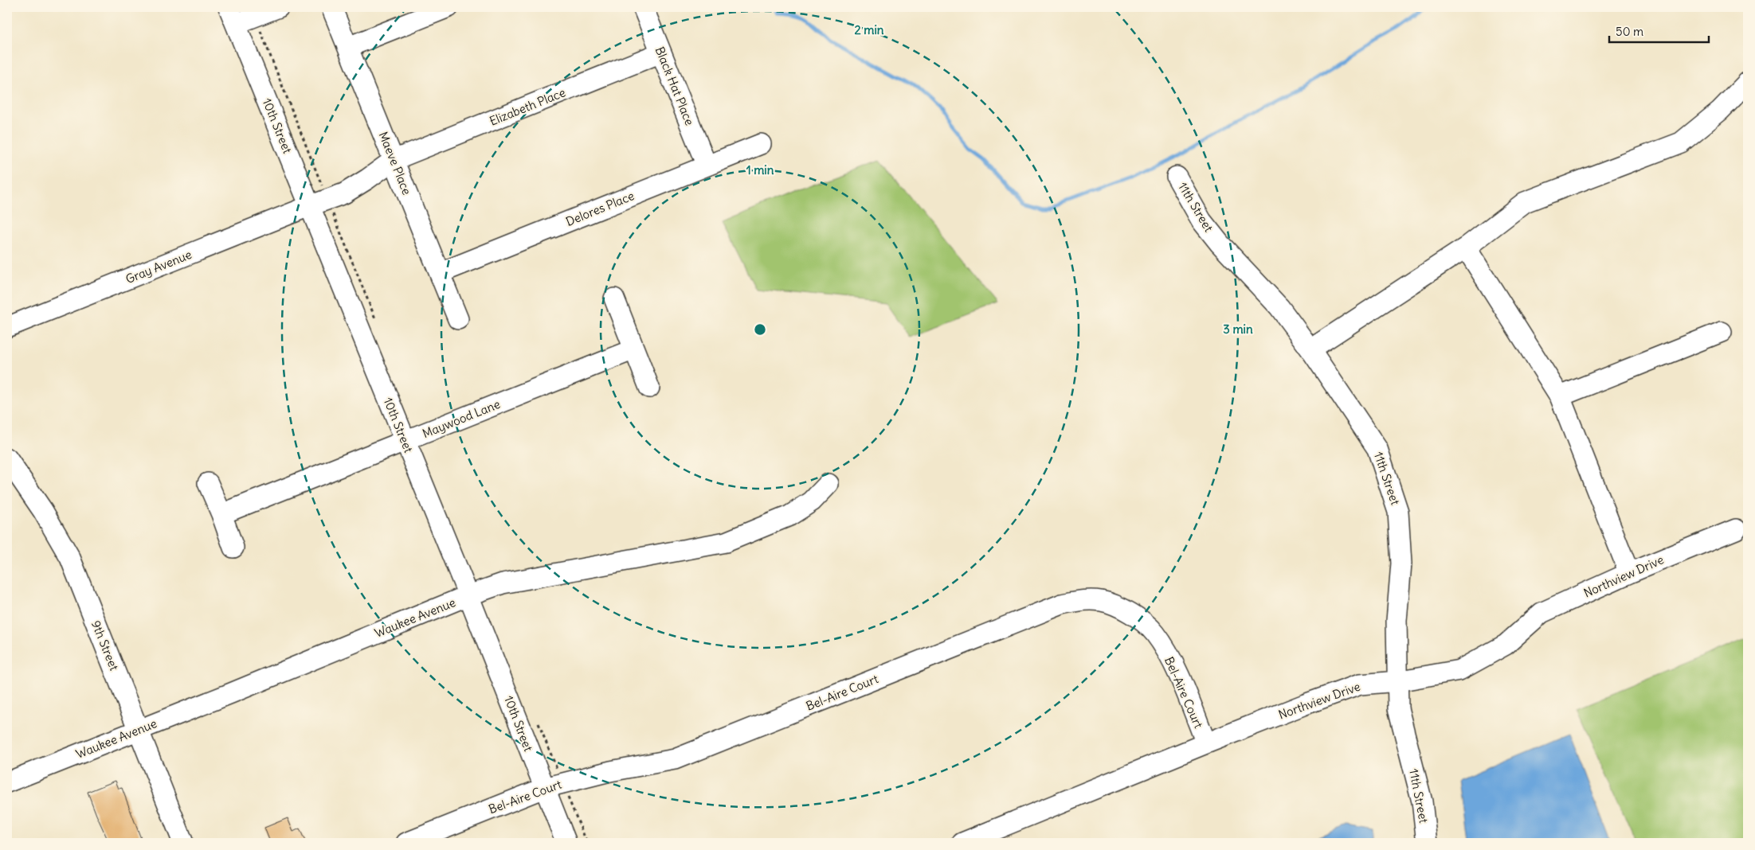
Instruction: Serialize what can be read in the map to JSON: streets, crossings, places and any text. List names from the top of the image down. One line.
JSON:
{"streets":{"street":["Black Hat Place","Elizabeth Place","10th Street","Maeve Place","11th Street","Delores Place","Gray Avenue","Maywood Lane","Northview Drive","Waukee Avenue","9th Street","Bel-Aire Court"]},"crossings":[["Black Hat Place","Elizabeth Place"],["Black Hat Place","Delores Place"],["Elizabeth Place","10th Street"],["Elizabeth Place","Maeve Place"],["Elizabeth Place","Gray Avenue"],["10th Street","Gray Avenue"],["10th Street","Maywood Lane"],["10th Street","Waukee Avenue"],["10th Street","Bel-Aire Court"],["Maeve Place","Delores Place"],["11th Street","Northview Drive"],["Northview Drive","Bel-Aire Court"],["Waukee Avenue","9th Street"]],"scale_bar":"50 m","rings":["2 min","1 min","3 min"]}
